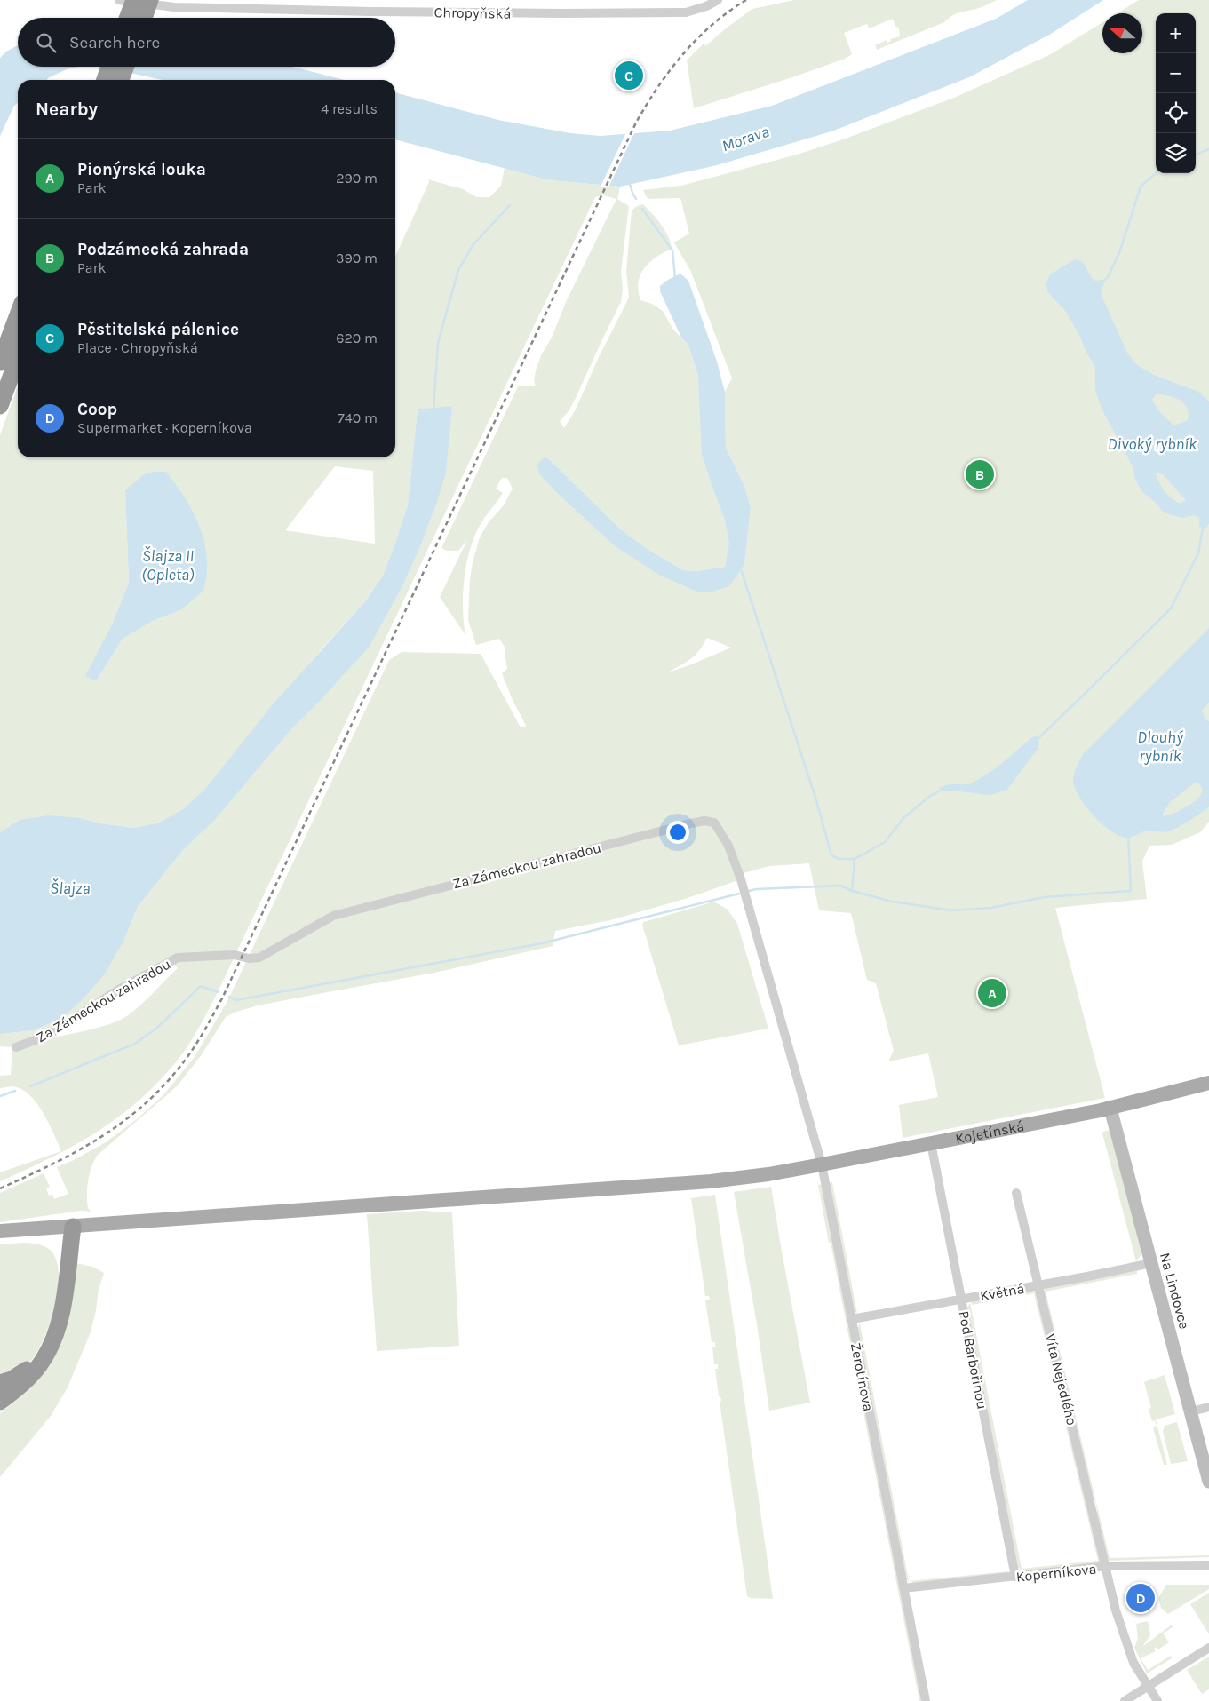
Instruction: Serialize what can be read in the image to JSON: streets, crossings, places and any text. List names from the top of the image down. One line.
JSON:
{"streets":{"main road":["Kojetínská","Na Lindovce"],"street":["Chropyňská","Za Zámeckou zahradou","Květná","Pod Barbořinou","Žerotínova","Víta Nejedlého","Koperníkova"]},"crossings":[["Za Zámeckou zahradou","Kojetínská"],["Za Zámeckou zahradou","Žerotínova"],["Kojetínská","Na Lindovce"],["Kojetínská","Pod Barbořinou"],["Kojetínská","Žerotínova"],["Na Lindovce","Květná"],["Květná","Pod Barbořinou"],["Květná","Žerotínova"],["Květná","Víta Nejedlého"],["Pod Barbořinou","Koperníkova"],["Žerotínova","Koperníkova"],["Víta Nejedlého","Koperníkova"]],"water":["Morava","Divoký rybník","Šlajza II (Opleta)","Dlouhý rybník","Šlajza"],"north":"left","page":{"map_buttons":["+","−"],"search":"Search here","pins":["C","B","A","D"],"heading":["Nearby","4 results"],"list":[{"mark":"A","name":"Pionýrská louka","note":"Park","value":"290 m"},{"mark":"B","name":"Podzámecká zahrada","note":"Park","value":"390 m"},{"mark":"C","name":"Pěstitelská pálenice","note":"Place · Chropyňská","value":"620 m"},{"mark":"D","name":"Coop","note":"Supermarket · Koperníkova","value":"740 m"}]}}
